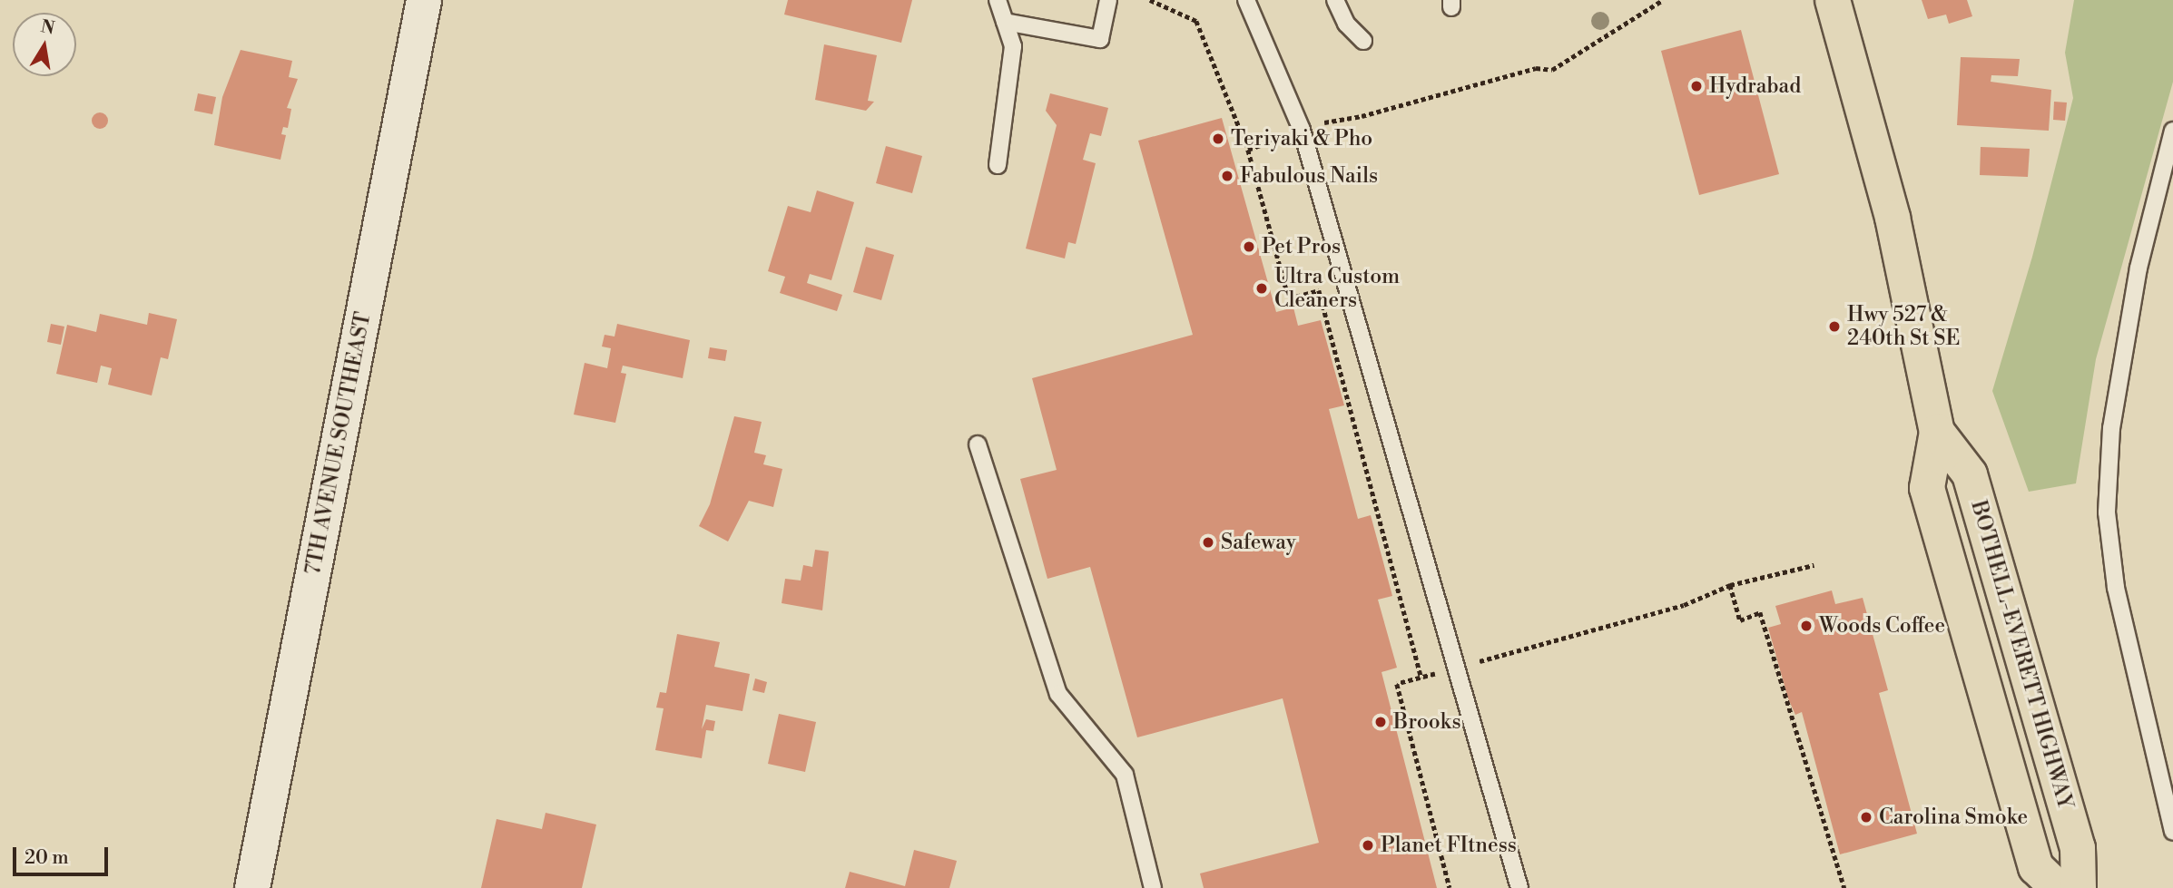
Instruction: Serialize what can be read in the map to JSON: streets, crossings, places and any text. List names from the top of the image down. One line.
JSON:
{"streets":{"main road":["BOTHELL-EVERETT HIGHWAY"],"street":["7TH AVENUE SOUTHEAST"]},"places":["Hydrabad","Teriyaki & Pho","Fabulous Nails","Pet Pros","Ultra Custom Cleaners","Hwy 527 & 240th St SE","Safeway","Woods Coffee","Brooks","Carolina Smoke","Planet FItness"],"scale_bar":"20 m","north":"top"}
